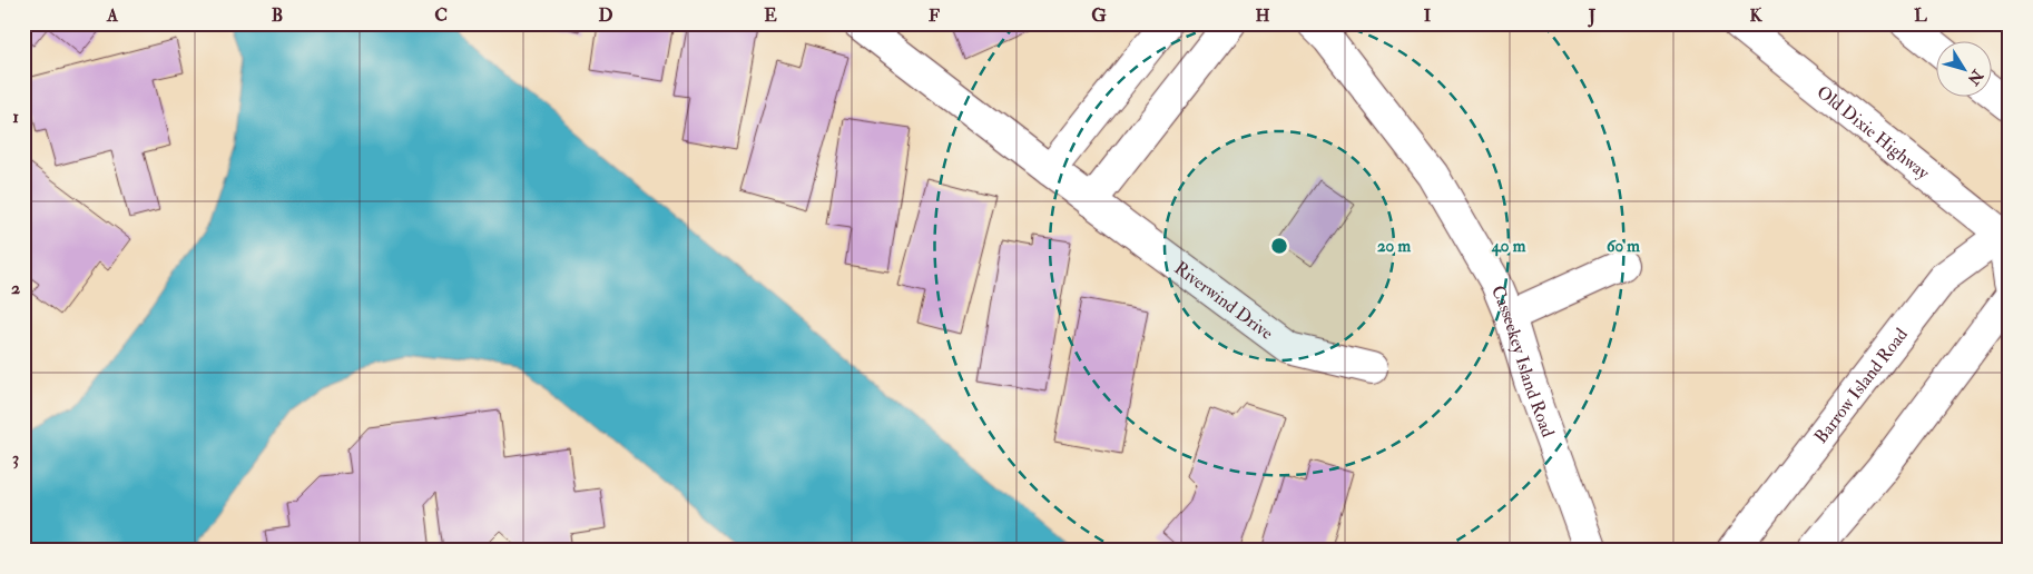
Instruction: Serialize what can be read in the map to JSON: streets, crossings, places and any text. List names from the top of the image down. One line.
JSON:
{"streets":{"street":["Old Dixie Highway","Riverwind Drive","Casseekey Island Road","Barrow Island Road"]},"crossings":[["Old Dixie Highway","Barrow Island Road"]],"north":"bottom right","grid":{"columns":["A","B","C","D","E","F","G","H","I","J","K","L"],"rows":["1","2","3"]},"rings":["20 m","40 m","60 m"]}
